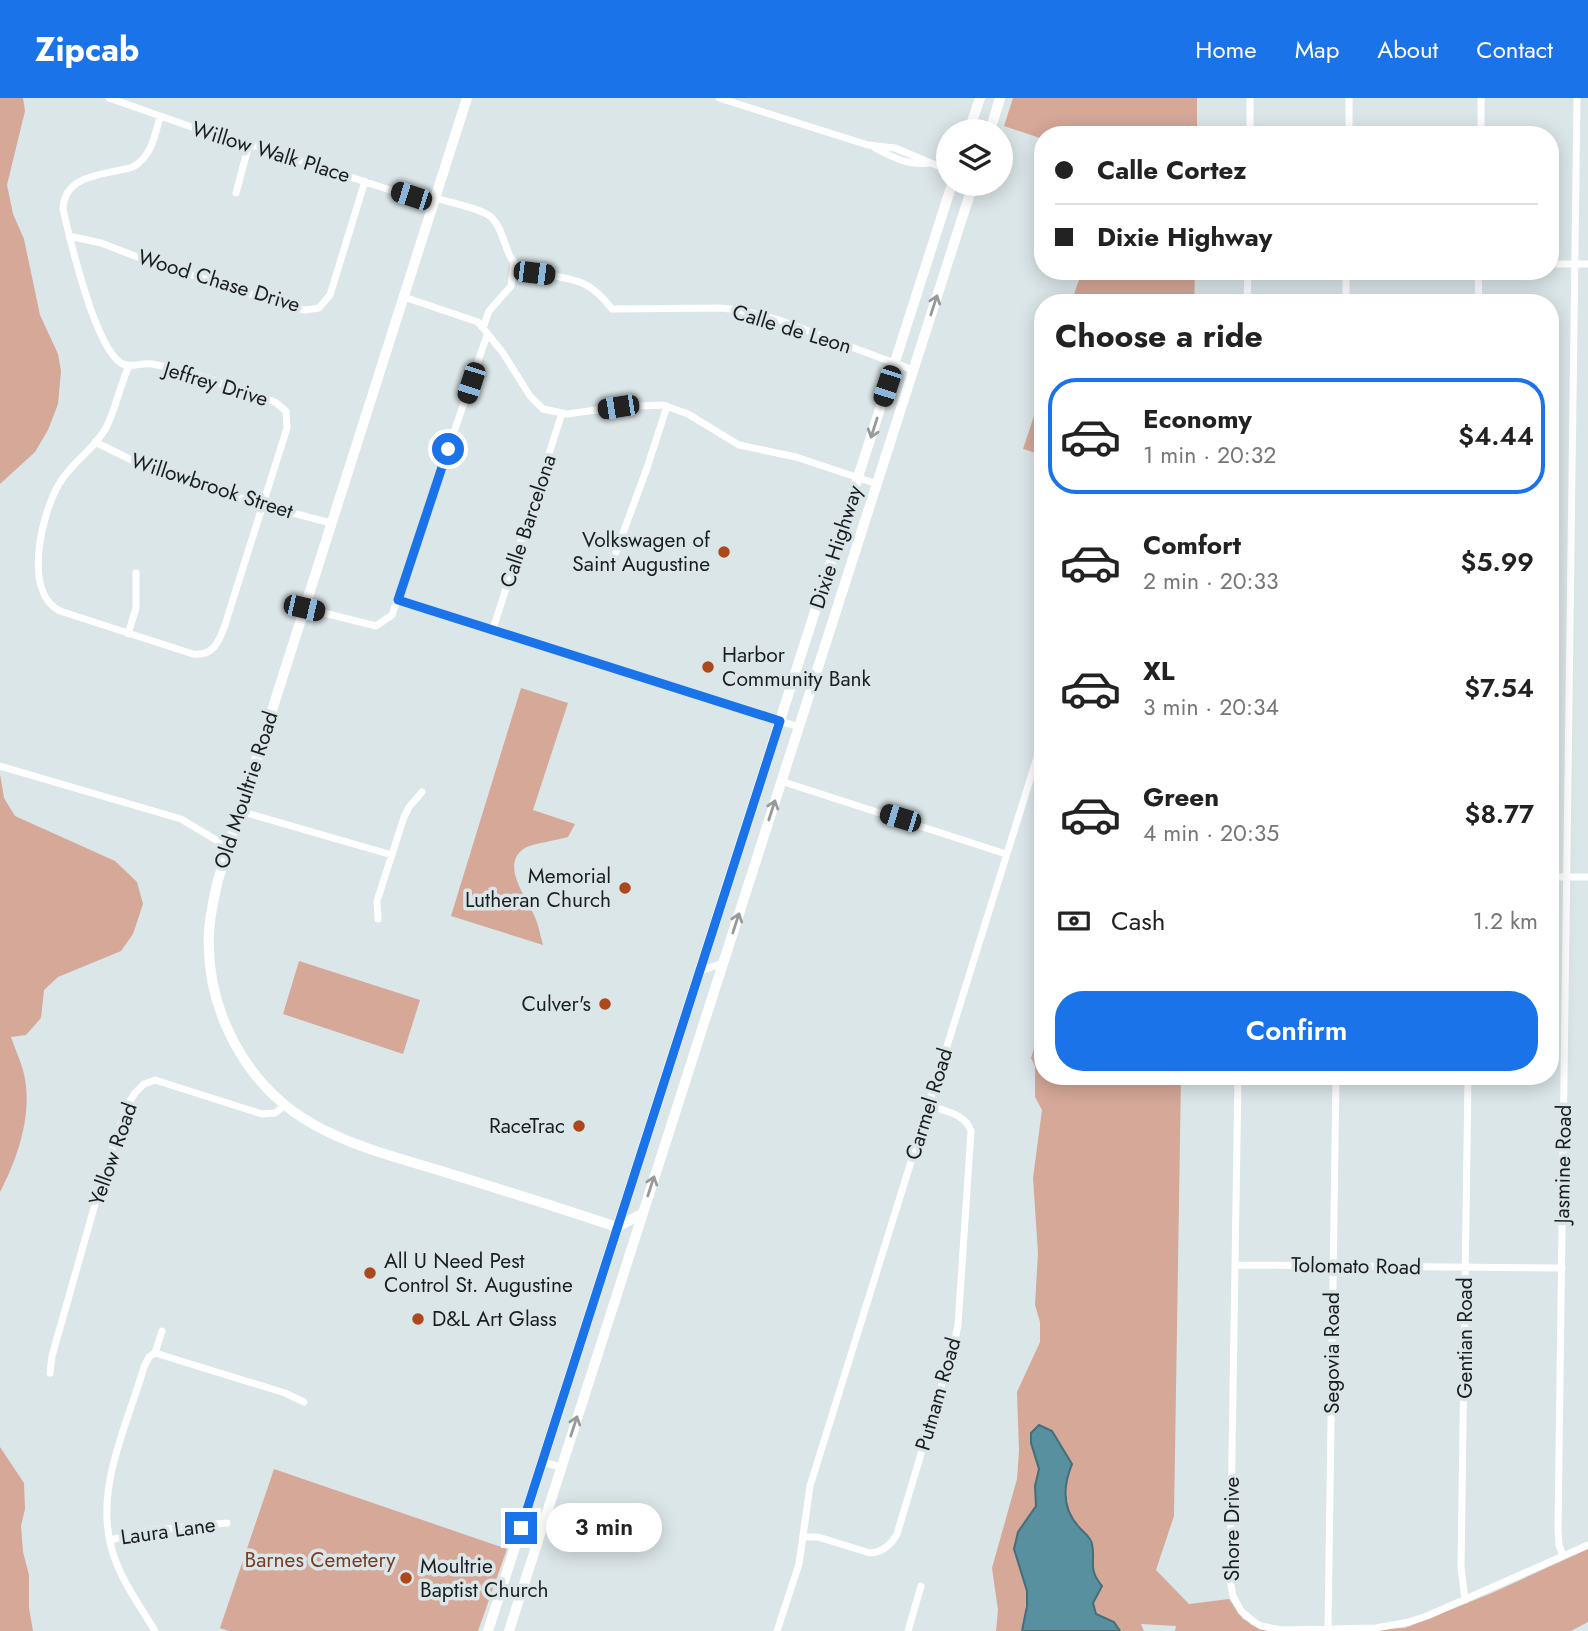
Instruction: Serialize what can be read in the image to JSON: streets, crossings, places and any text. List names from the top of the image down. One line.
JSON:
{"streets":{"main road":["Dixie Highway","Old Moultrie Road"],"street":["Willow Walk Place","Wood Chase Drive","Calle de Leon","Jeffrey Drive","Willowbrook Street","Calle Barcelona","Carmel Road","Yellow Road","Jasmine Road","Tolomato Road","Gentian Road","Segovia Road","Putnam Road","Shore Drive","Laura Lane"]},"crossings":[["Willow Walk Place","Wood Chase Drive"],["Willow Walk Place","Old Moultrie Road"],["Calle de Leon","Dixie Highway"],["Jeffrey Drive","Willowbrook Street"],["Willowbrook Street","Old Moultrie Road"],["Dixie Highway","Old Moultrie Road"],["Old Moultrie Road","Yellow Road"],["Carmel Road","Putnam Road"],["Jasmine Road","Tolomato Road"],["Jasmine Road","Shore Drive"],["Tolomato Road","Gentian Road"],["Tolomato Road","Segovia Road"],["Tolomato Road","Shore Drive"],["Gentian Road","Shore Drive"],["Segovia Road","Shore Drive"]],"parks":["Barnes Cemetery"],"places":["Volkswagen of Saint Augustine","Harbor Community Bank","Memorial Lutheran Church","Culver's","RaceTrac","All U Need Pest Control St. Augustine","D&L Art Glass","Moultrie Baptist Church"],"page":{"header":"Zipcab","nav":["Home","Map","About","Contact"],"banner":["Calle Cortez","Dixie Highway"],"heading":"Choose a ride","list":[{"name":"Economy","note":"1 min · 20:32","value":"$4.44"},{"name":"Comfort","note":"2 min · 20:33","value":"$5.99"},{"name":"XL","note":"3 min · 20:34","value":"$7.54"},{"name":"Green","note":"4 min · 20:35","value":"$8.77"}],"pay":["Cash","1.2 km"],"buttons":"Confirm","bubble":"3 min"}}
